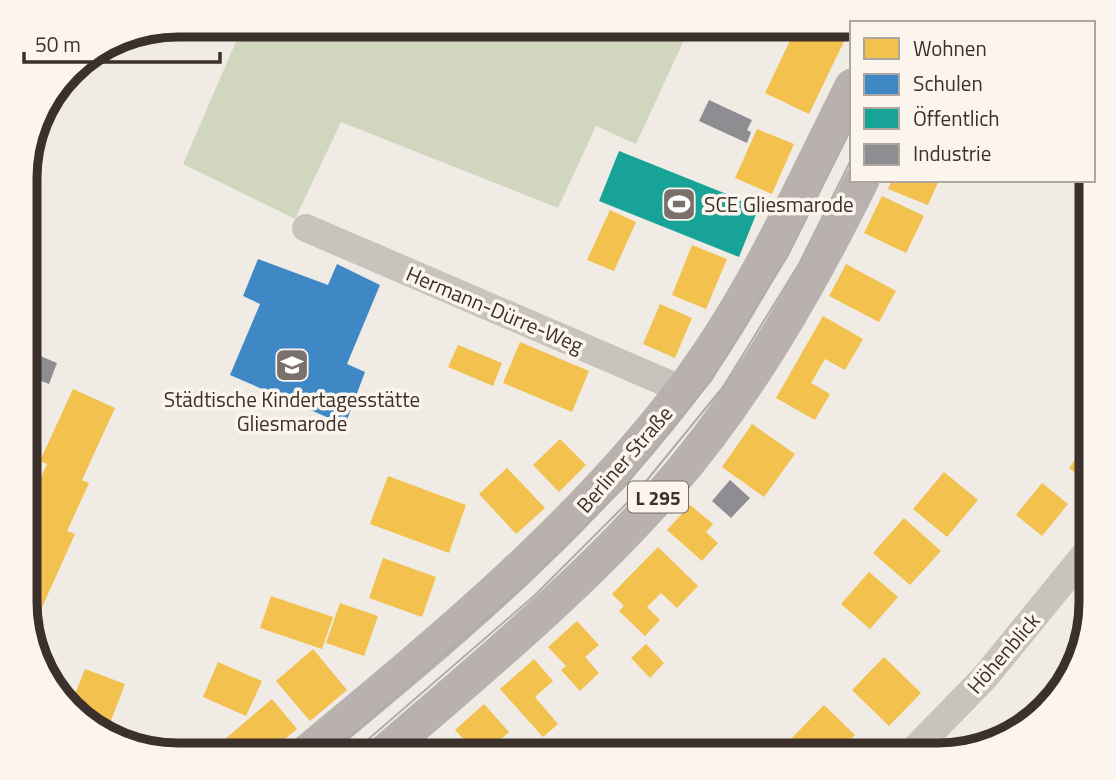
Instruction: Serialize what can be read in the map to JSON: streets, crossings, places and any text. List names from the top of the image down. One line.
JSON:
{"streets":{"main road":["Berliner Straße","L 295"],"street":["Hermann-Dürre-Weg","Höhenblick"]},"crossings":[["Hermann-Dürre-Weg","Berliner Straße"]],"places":{"sports":["SCE Gliesmarode"],"school or university":["Städtische Kindertagesstätte Gliesmarode"]},"legend":["Wohnen","Schulen","Öffentlich","Industrie"],"scale_bar":"50 m"}
